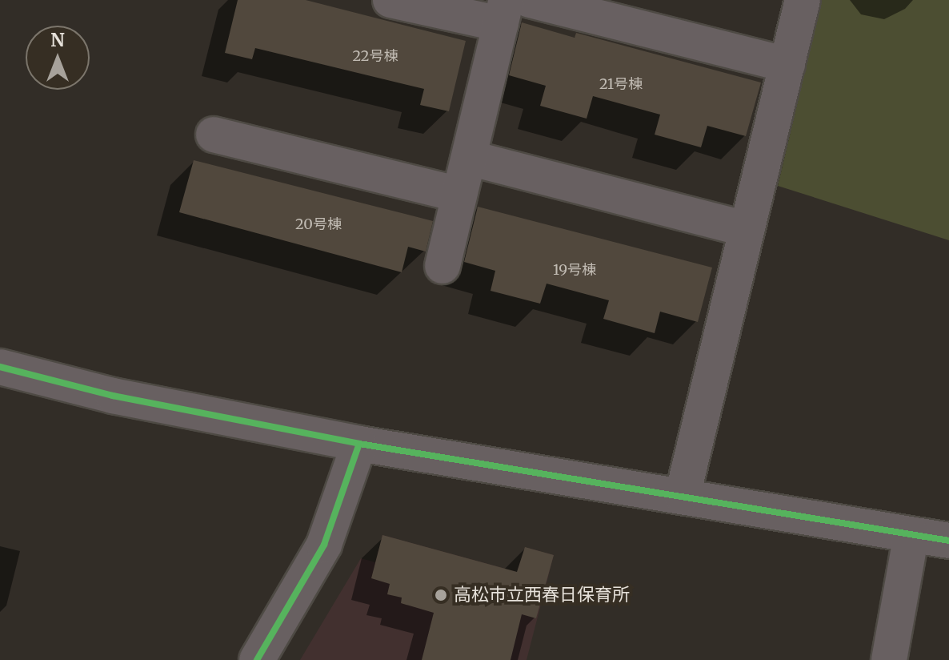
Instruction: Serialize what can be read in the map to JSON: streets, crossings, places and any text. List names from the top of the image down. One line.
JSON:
{"places":["高松市立西春日保育所"],"house_numbers":["22号棟","21号棟","20号棟","19号棟"],"north":"top"}
